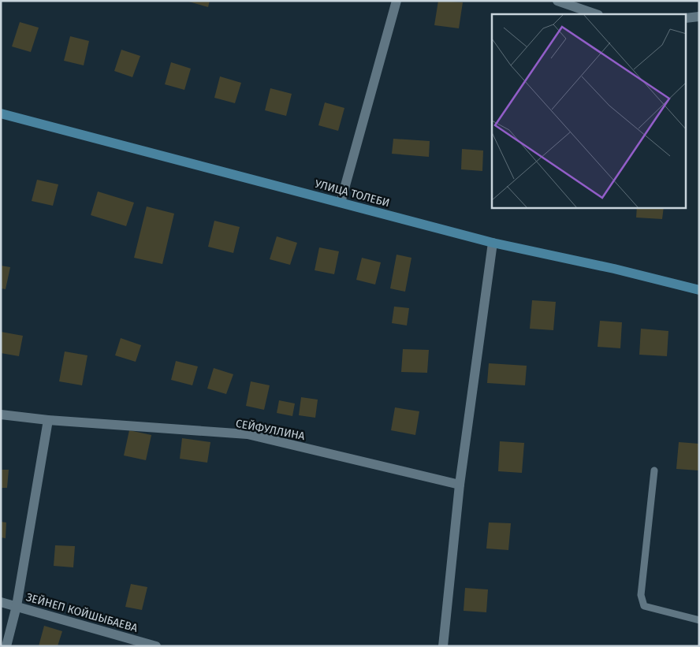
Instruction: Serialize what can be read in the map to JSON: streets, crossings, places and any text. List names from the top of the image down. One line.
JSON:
{"streets":{"street":["УЛИЦА ТОЛЕБИ","СЕЙФУЛЛИНА","ЗЕЙНЕП КОЙШЫБАЕВА"]}}
